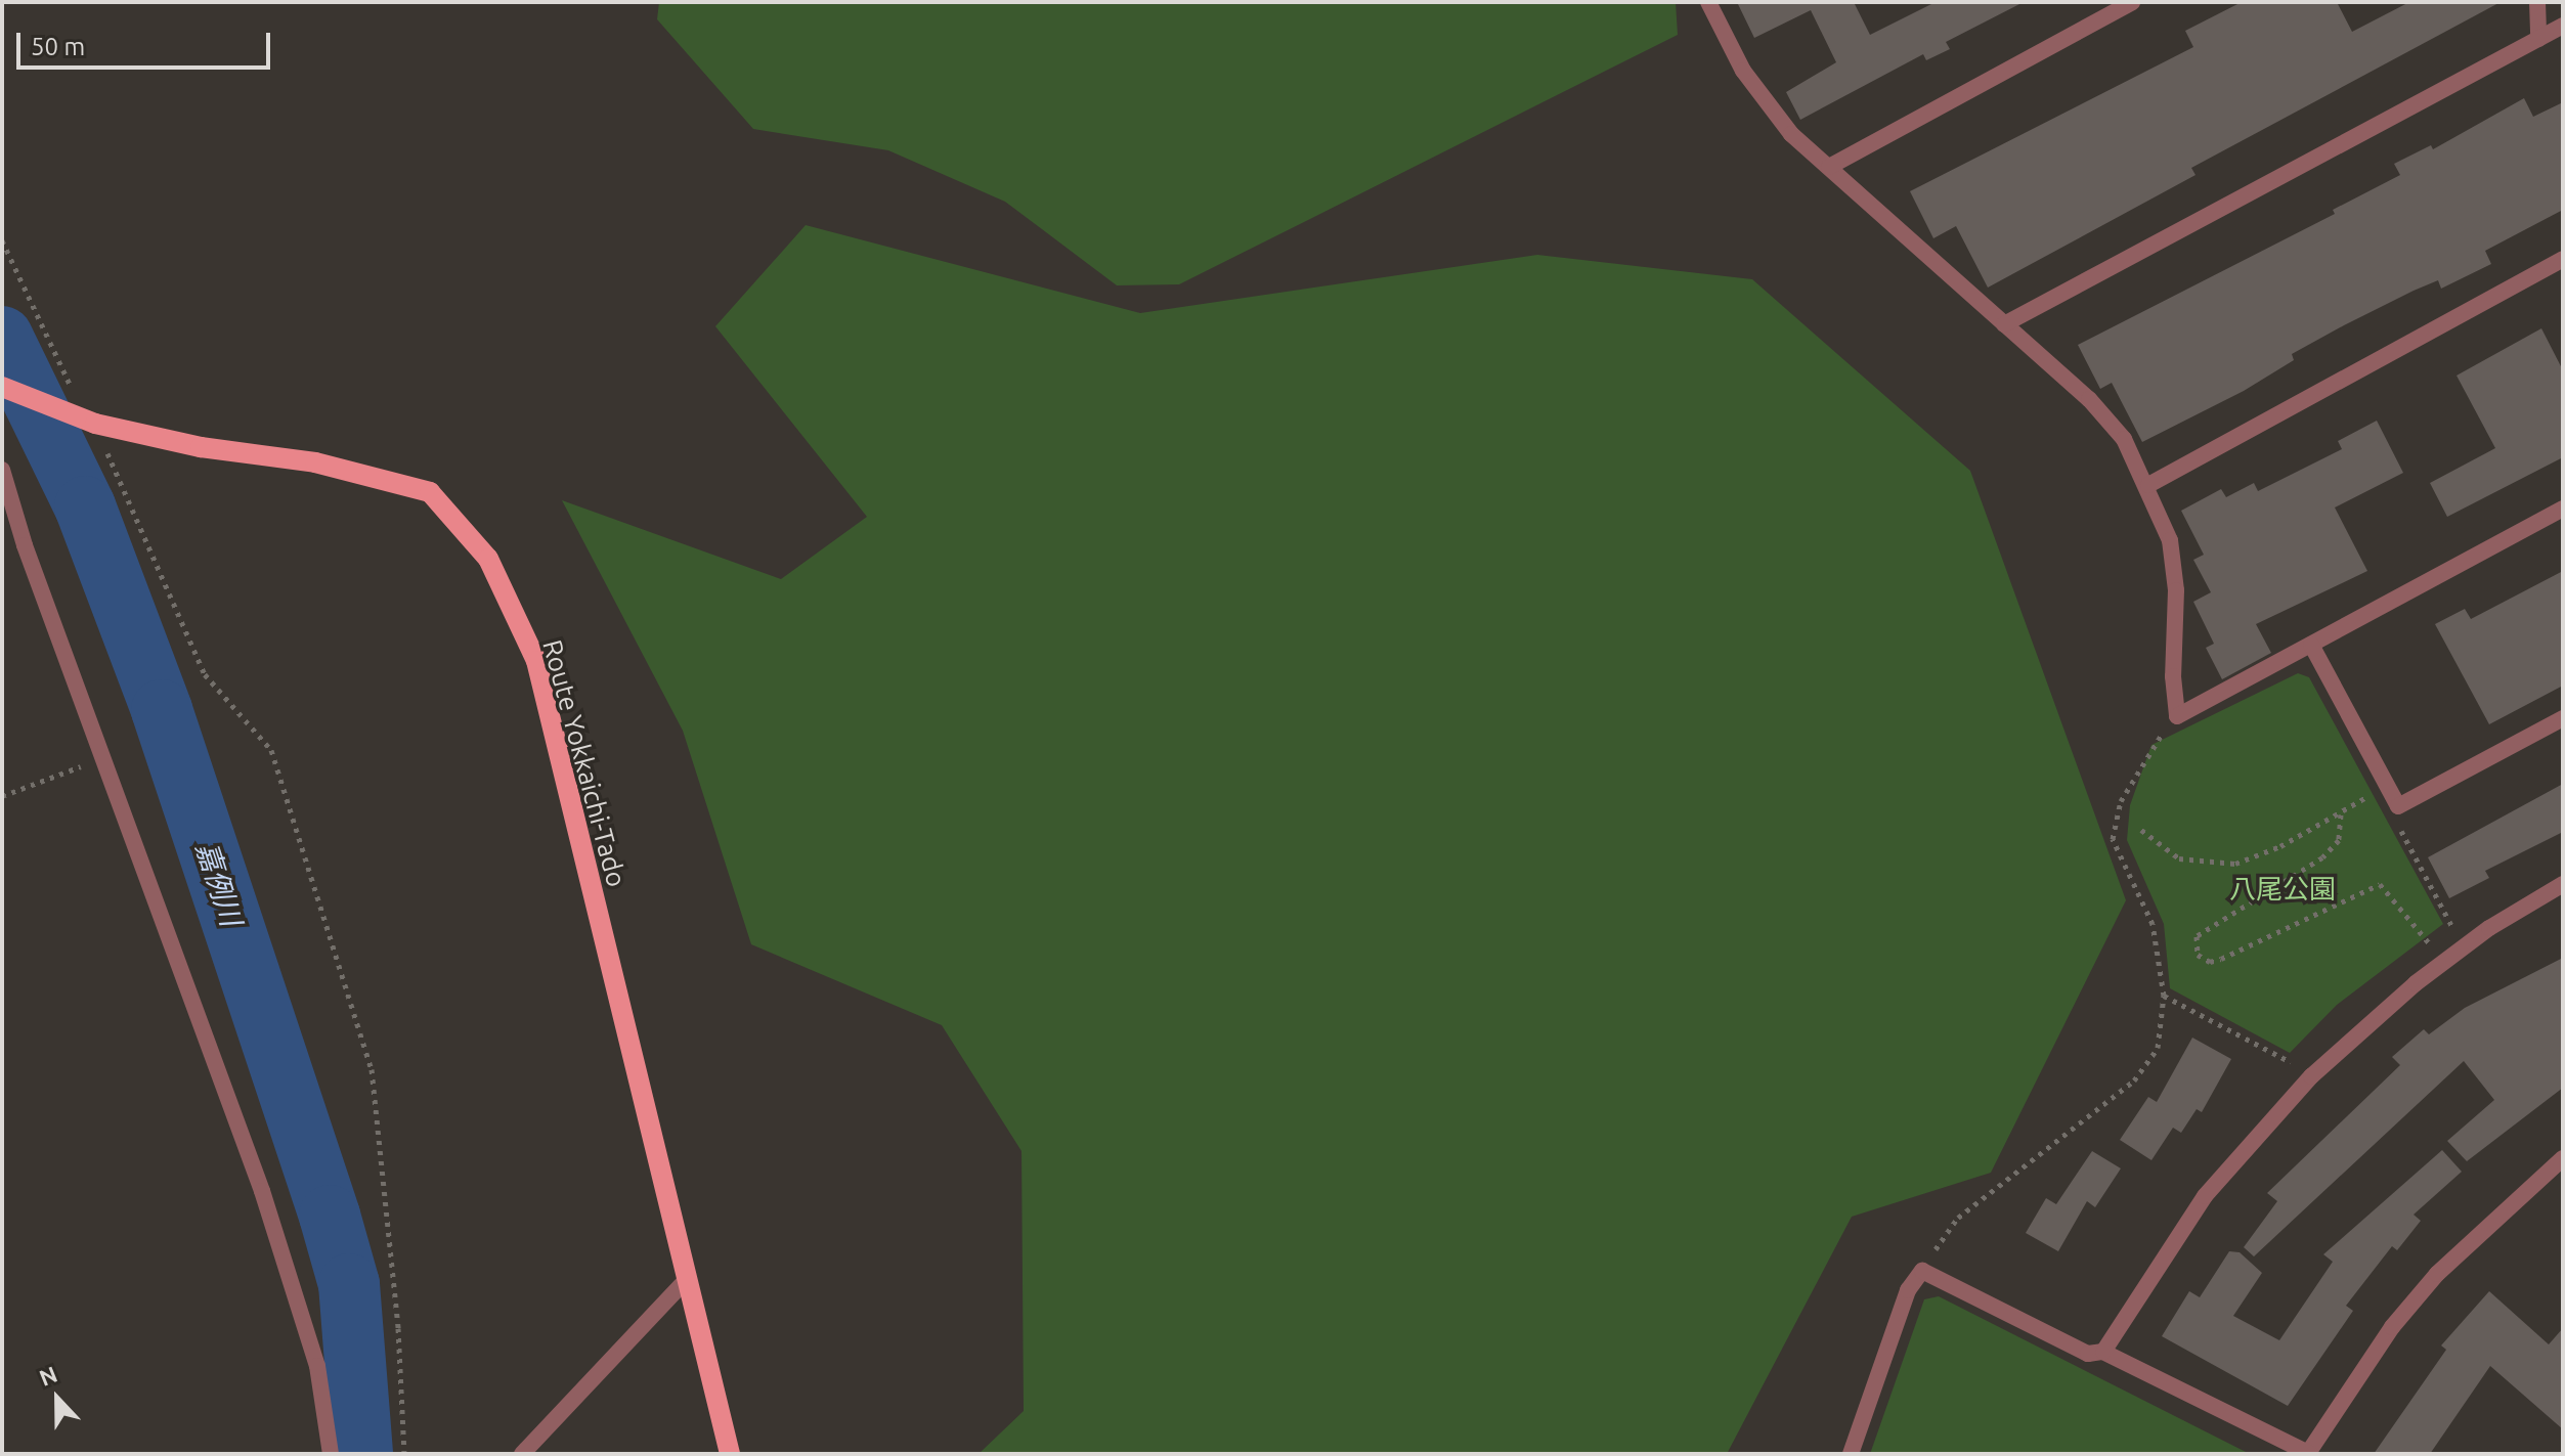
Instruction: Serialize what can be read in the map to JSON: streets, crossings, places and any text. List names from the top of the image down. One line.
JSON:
{"streets":{"main road":["Route Yokkaichi-Tado"]},"water":["嘉例川"],"parks":["八尾公園"],"scale_bar":"50 m","north":"top"}
